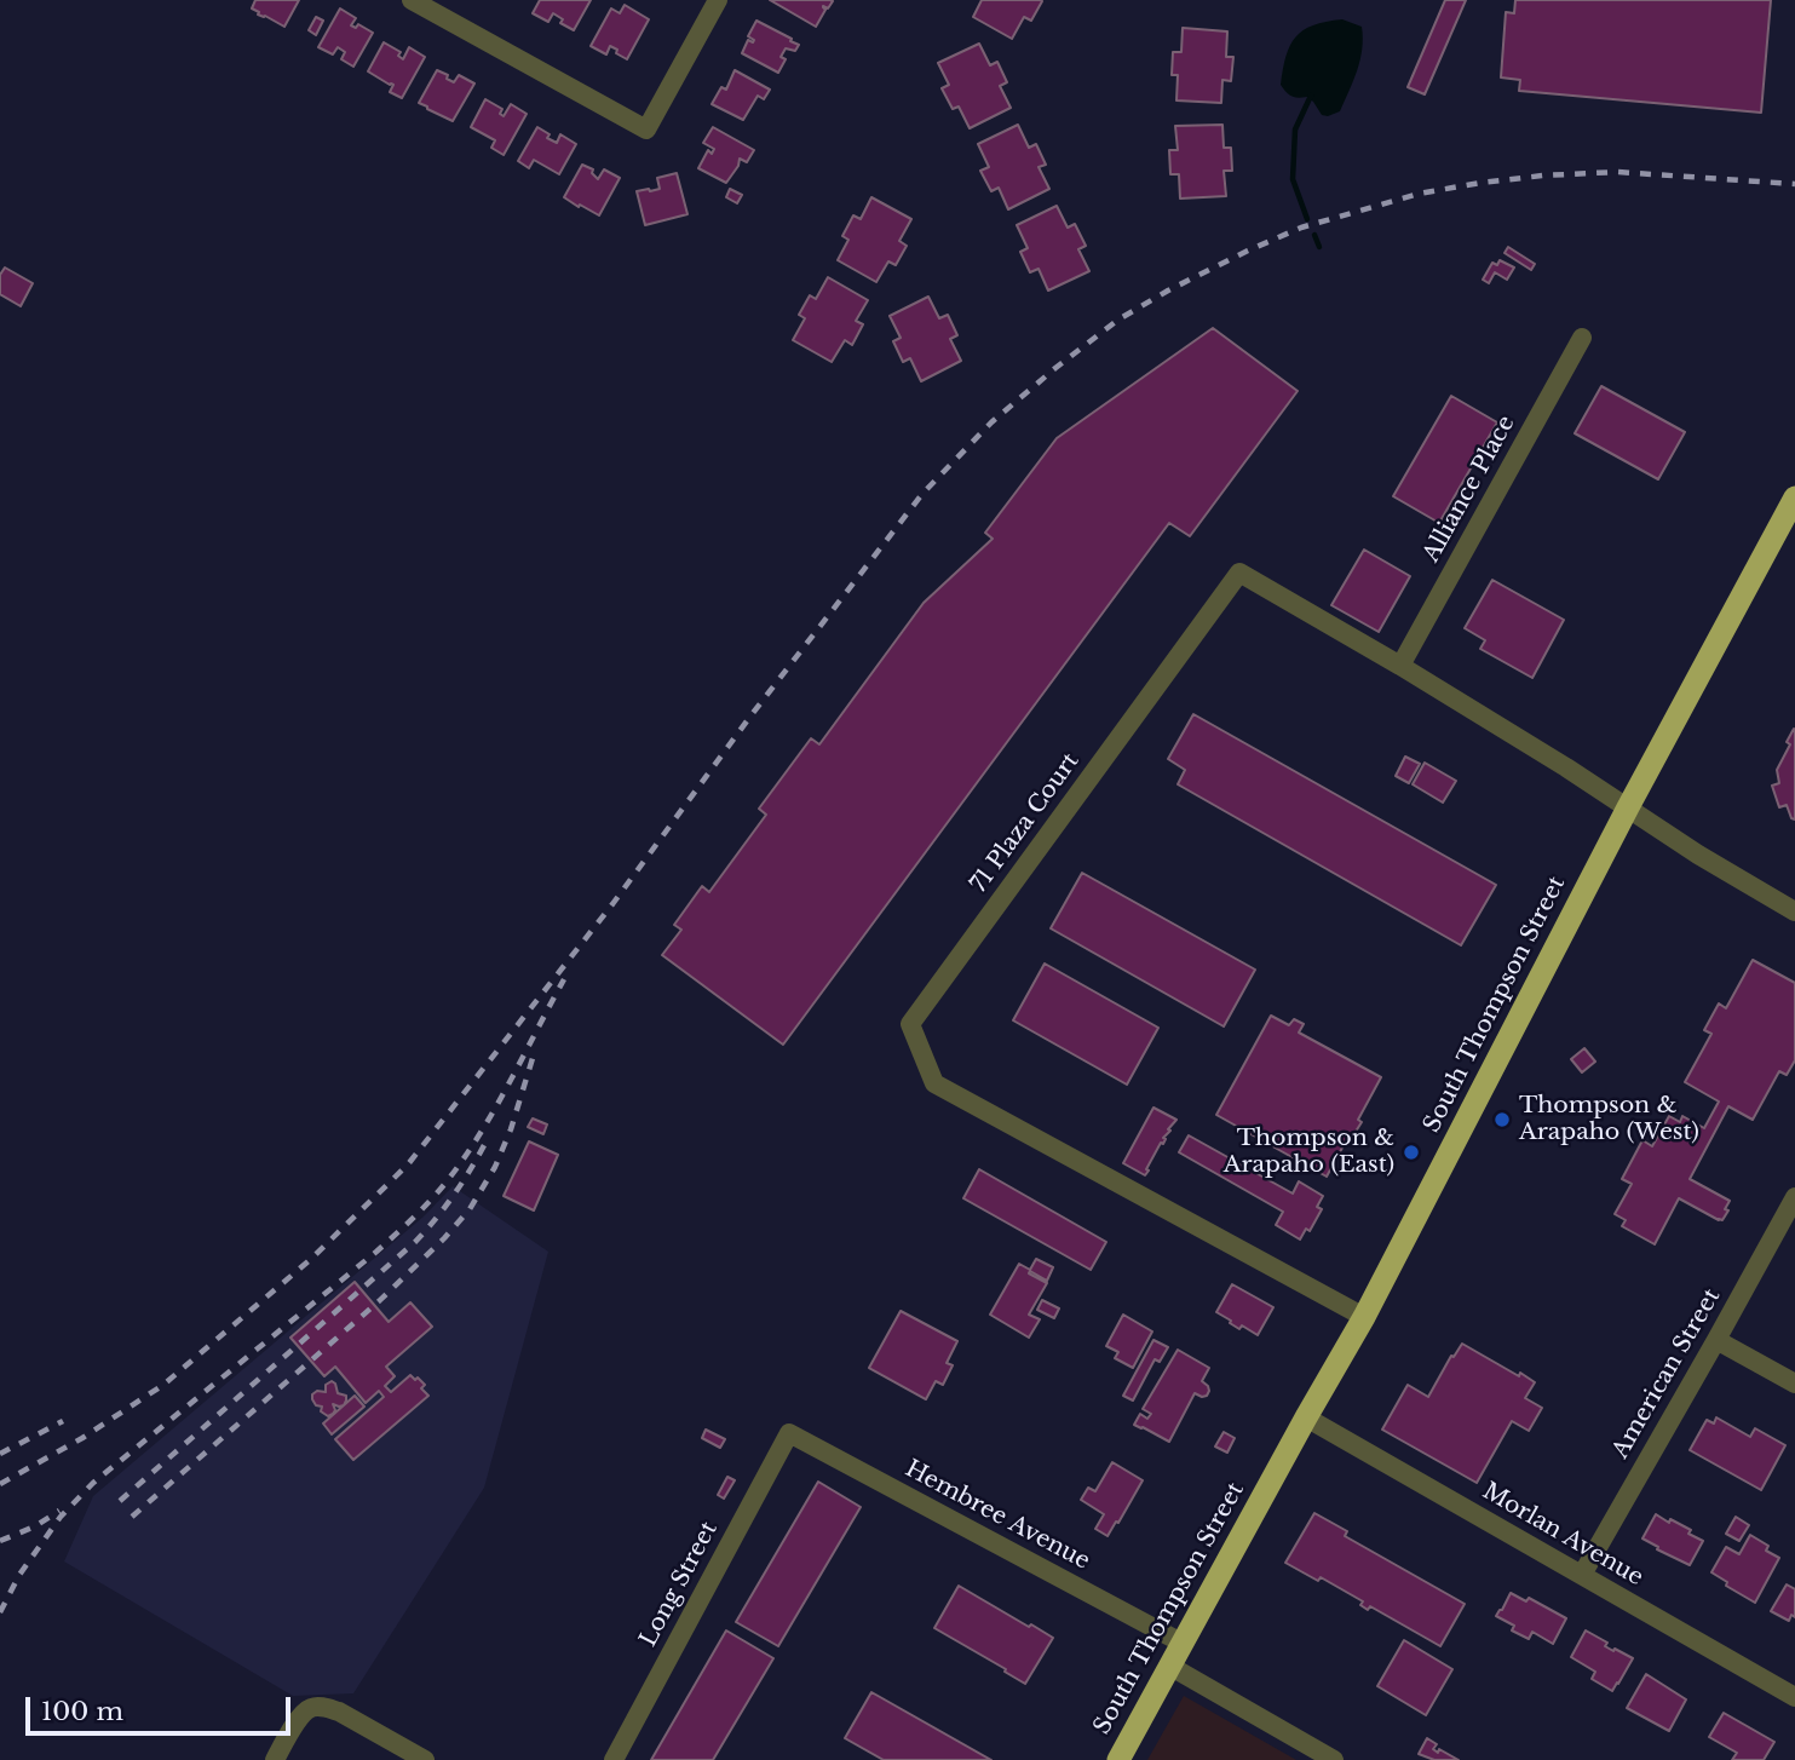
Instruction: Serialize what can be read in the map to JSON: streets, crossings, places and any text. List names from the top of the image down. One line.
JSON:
{"streets":{"highway":["South Thompson Street"],"street":["Alliance Place","71 Plaza Court","American Street","Hembree Avenue","Morlan Avenue","Long Street"]},"crossings":[["Alliance Place","71 Plaza Court"],["71 Plaza Court","South Thompson Street"],["South Thompson Street","Hembree Avenue"],["South Thompson Street","Morlan Avenue"],["American Street","Morlan Avenue"],["Hembree Avenue","Long Street"]],"places":["Thompson & Arapaho (West)","Thompson & Arapaho (East)"],"scale_bar":"100 m"}
